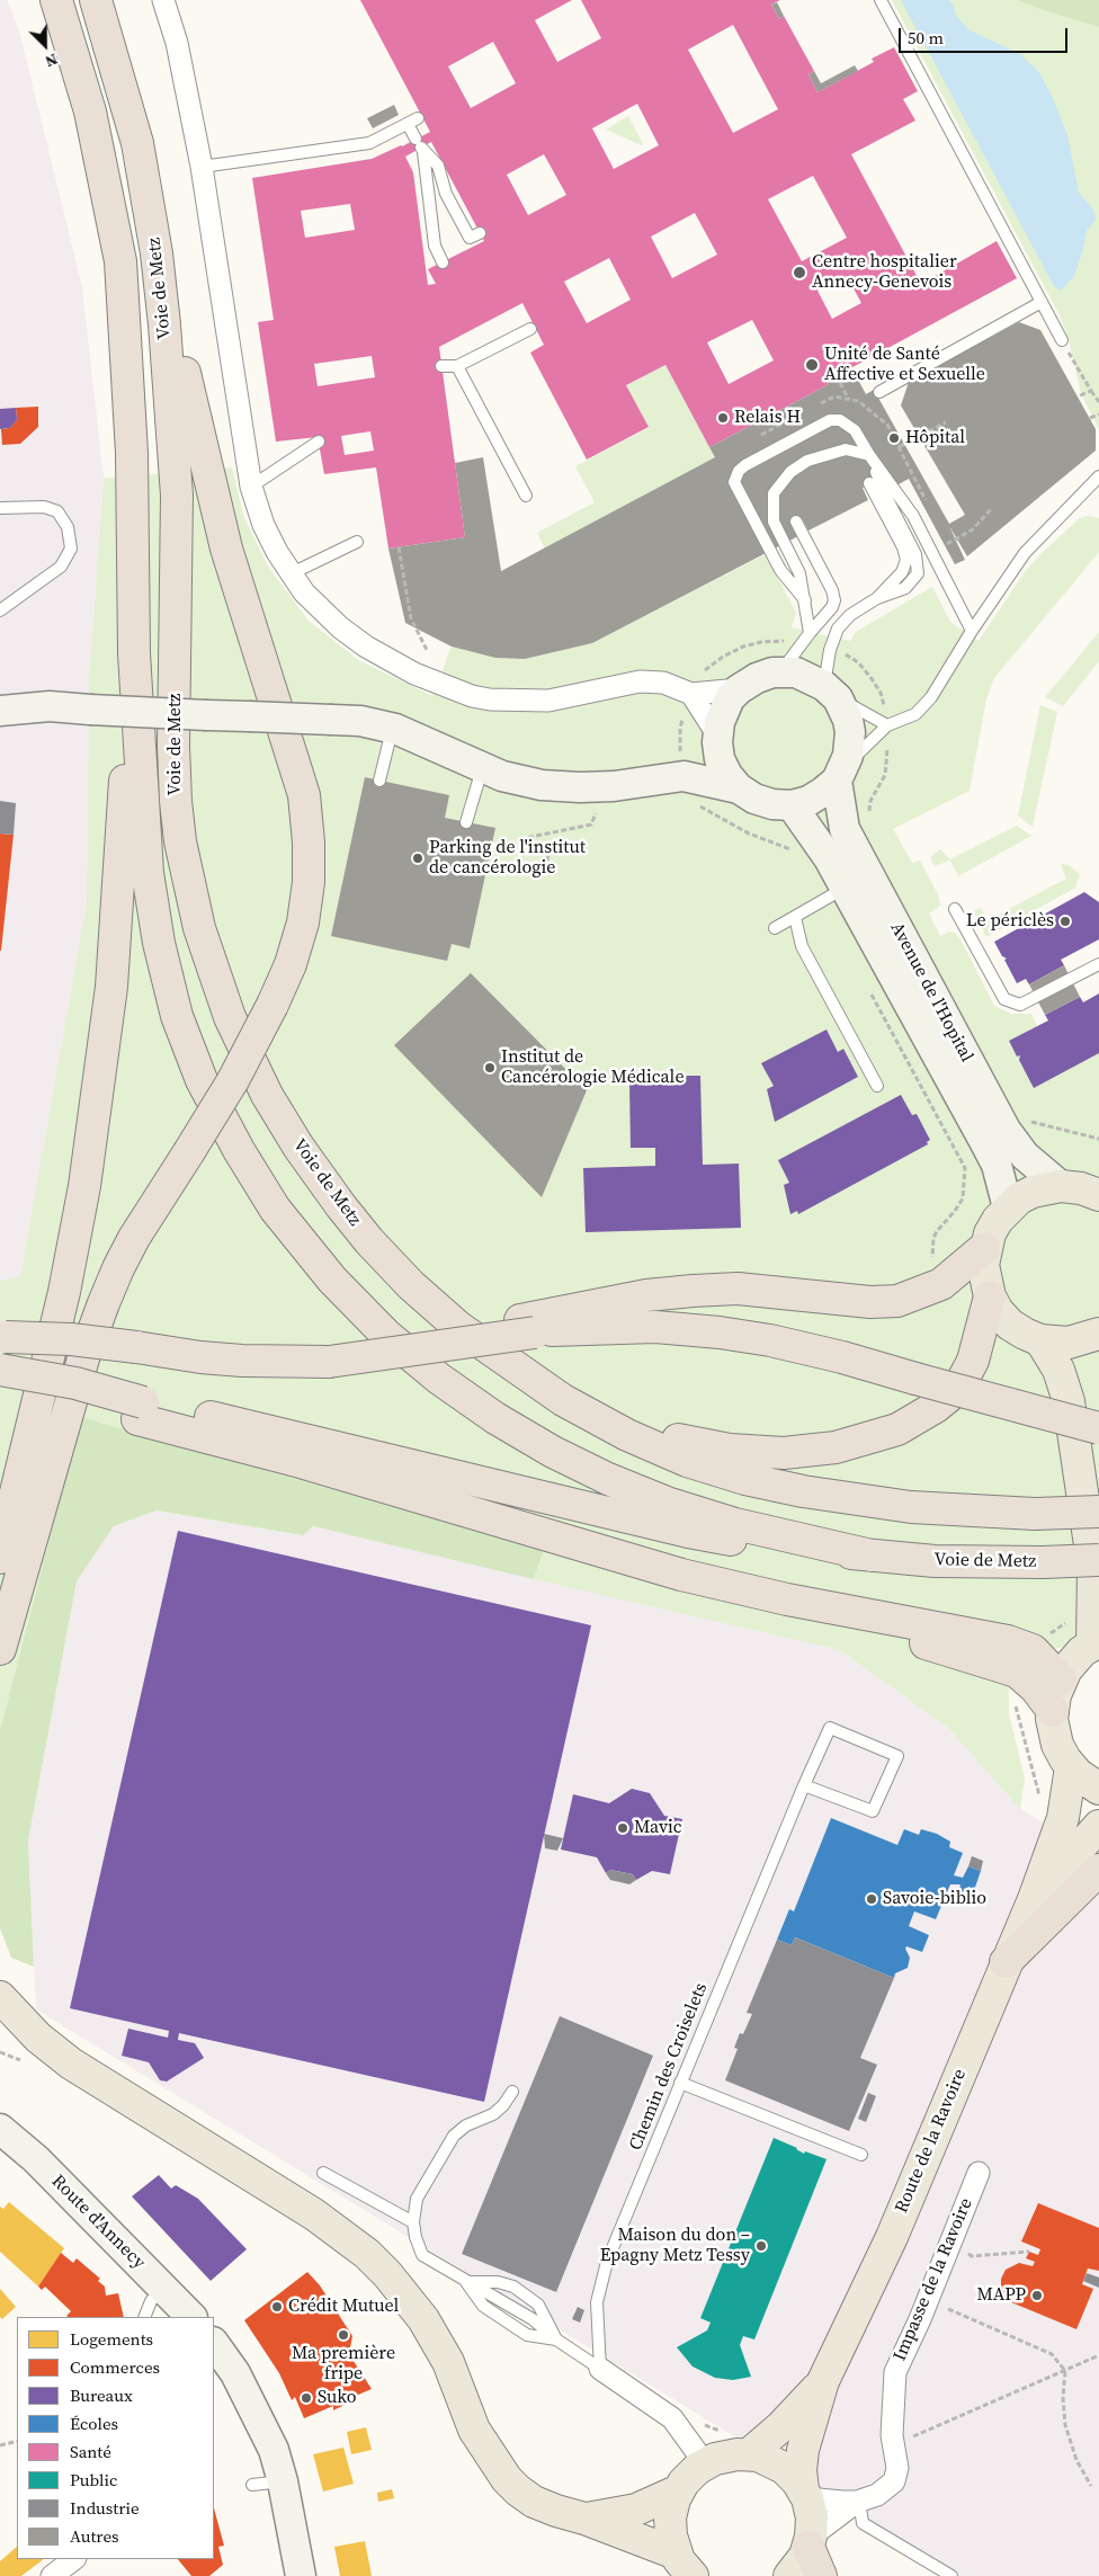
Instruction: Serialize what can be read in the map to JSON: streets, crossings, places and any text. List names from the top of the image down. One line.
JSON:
{"streets":{"highway":["Voie de Metz"],"main road":["Route de la Ravoire"],"street":["Avenue de l'Hopital","Route d'Annecy","Impasse de la Ravoire"],"lane":["Chemin des Croiselets"]},"crossings":[["Route de la Ravoire","Impasse de la Ravoire"]],"places":["Centre hospitalier Annecy-Genevois","Unité de Santé Affective et Sexuelle","Relais H","Hôpital","Parking de l'institut de cancérologie","Le périclès","Institut de Cancérologie Médicale","Mavic","Savoie-biblio","Maison du don – Epagny Metz Tessy","MAPP","Crédit Mutuel","Ma première fripe","Suko"],"legend":["Logements","Commerces","Bureaux","Écoles","Santé","Public","Industrie","Autres"],"scale_bar":"50 m","north":"bottom right"}
